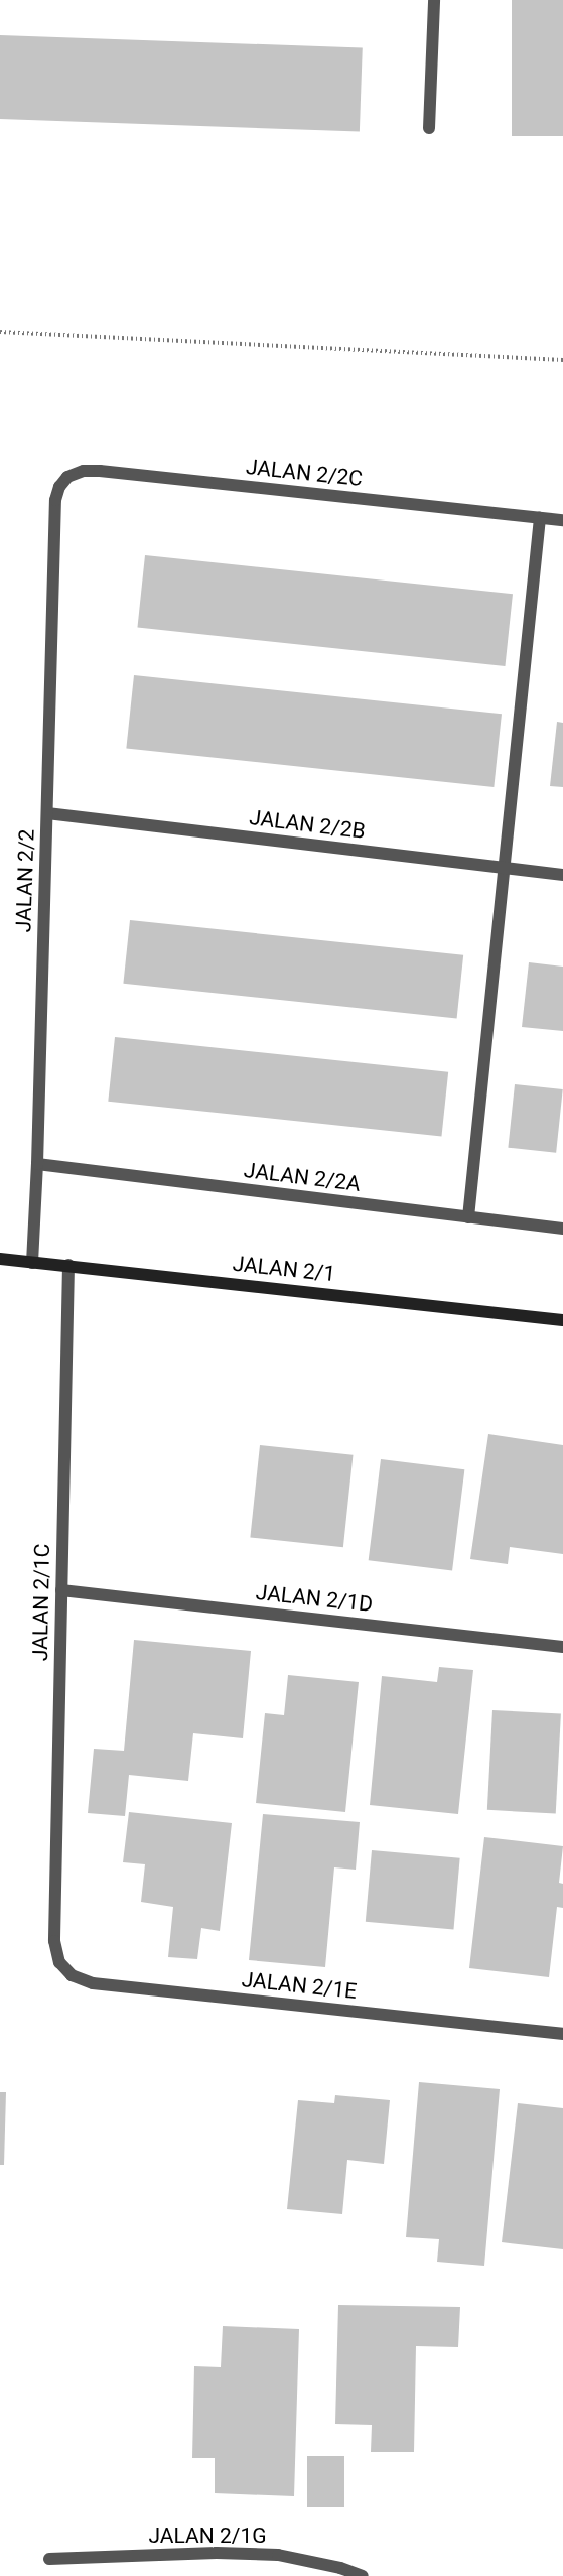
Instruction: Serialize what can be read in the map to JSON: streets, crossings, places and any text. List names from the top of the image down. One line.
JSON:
{"streets":{"street":["JALAN 2/2C","JALAN 2/2B","JALAN 2/2","JALAN 2/2A","JALAN 2/1","JALAN 2/1D","JALAN 2/1C","JALAN 2/1E","JALAN 2/1G"]},"crossings":[["JALAN 2/2C","JALAN 2/2"],["JALAN 2/2B","JALAN 2/2"],["JALAN 2/2","JALAN 2/2A"],["JALAN 2/2","JALAN 2/1"],["JALAN 2/1","JALAN 2/1C"],["JALAN 2/1D","JALAN 2/1C"],["JALAN 2/1C","JALAN 2/1E"]]}
